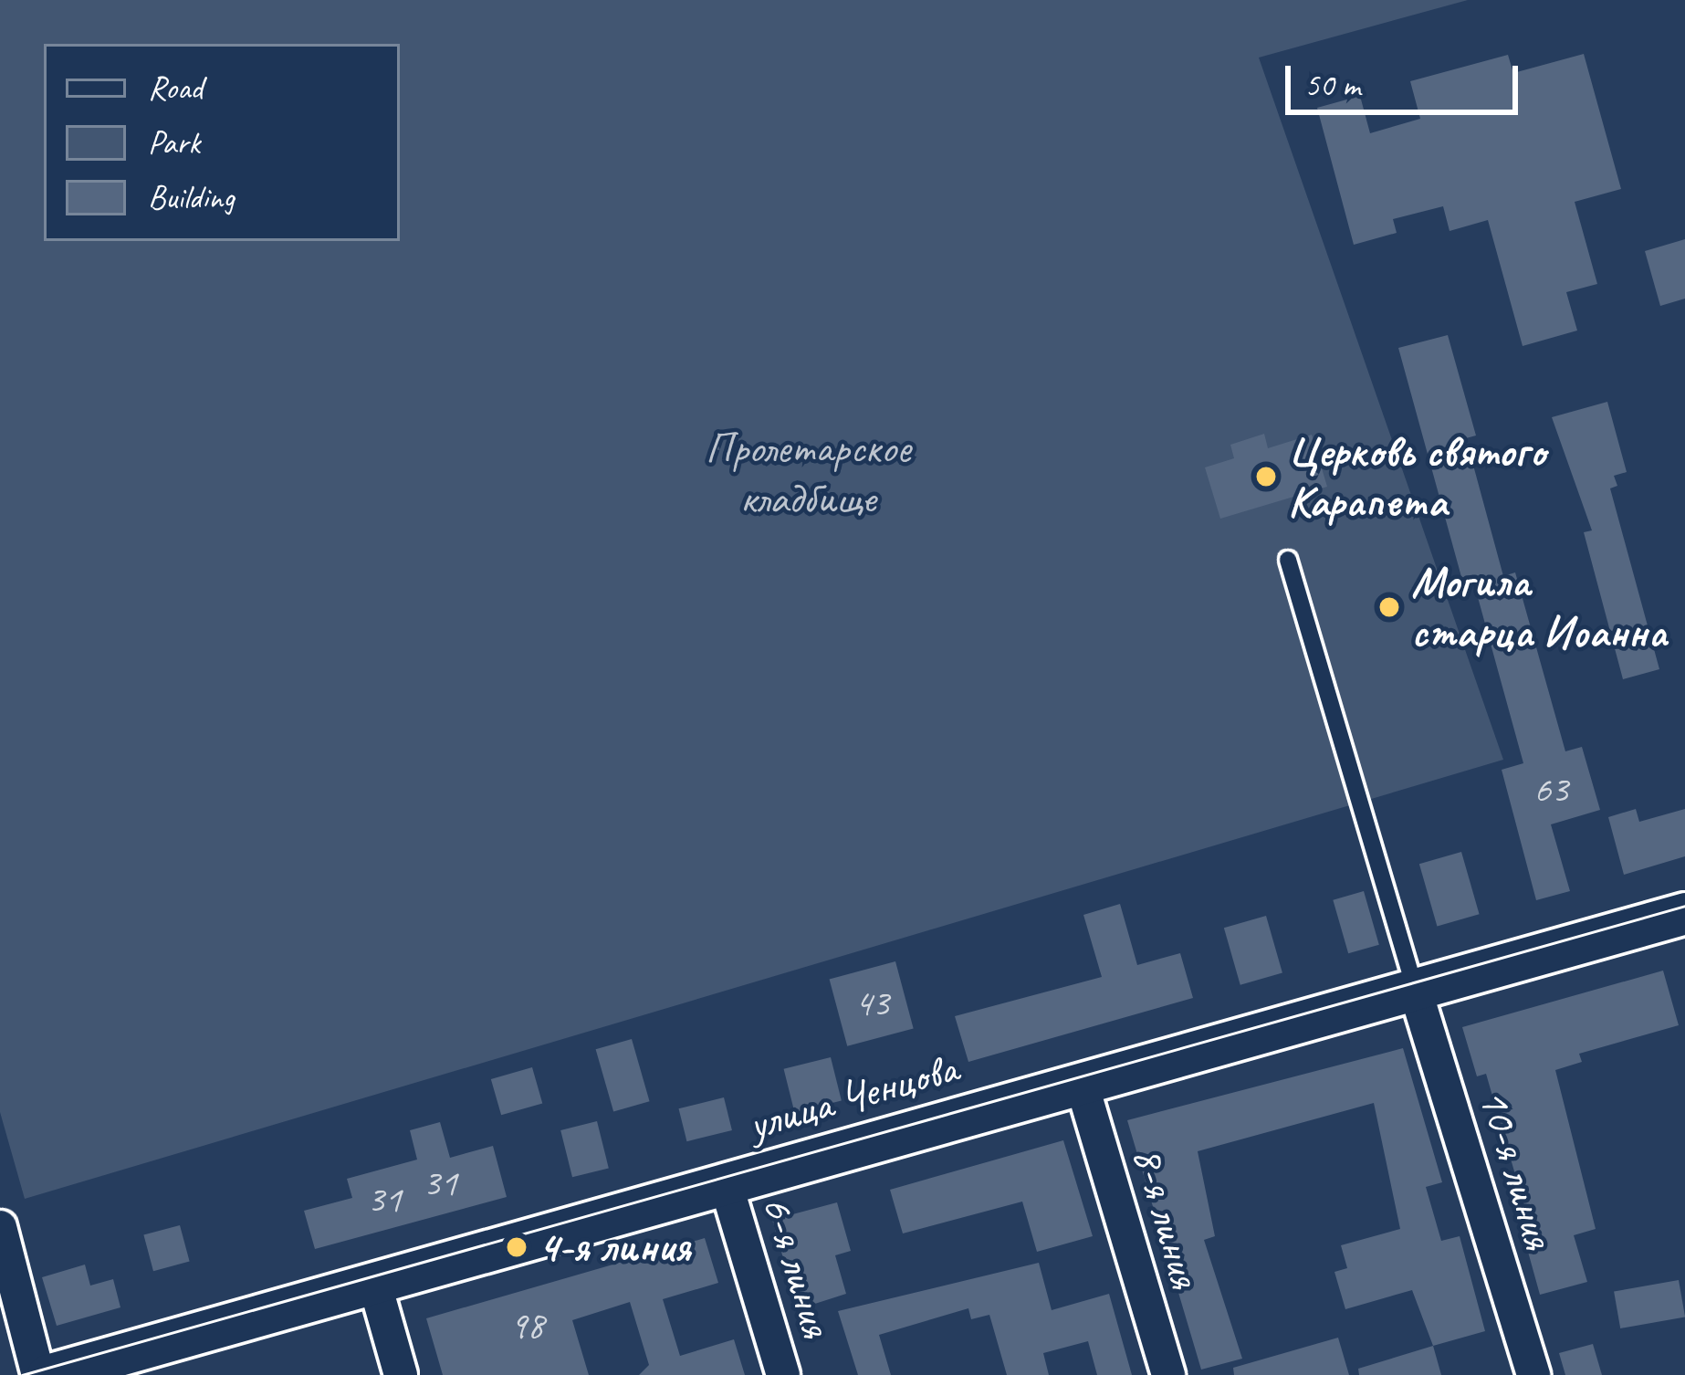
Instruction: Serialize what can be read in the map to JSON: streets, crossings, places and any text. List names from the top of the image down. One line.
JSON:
{"streets":{"street":["улица Ченцова","10-я линия","8-я линия","6-я линия"]},"crossings":[["улица Ченцова","10-я линия"],["улица Ченцова","8-я линия"],["улица Ченцова","6-я линия"]],"parks":["Пролетарское кладбище"],"places":["Церковь святого Карапета","Могила старца Иоанна","4-я линия"],"house_numbers":["63","43","31","31","98"],"legend":["Road","Park","Building"],"scale_bar":"50 m"}
